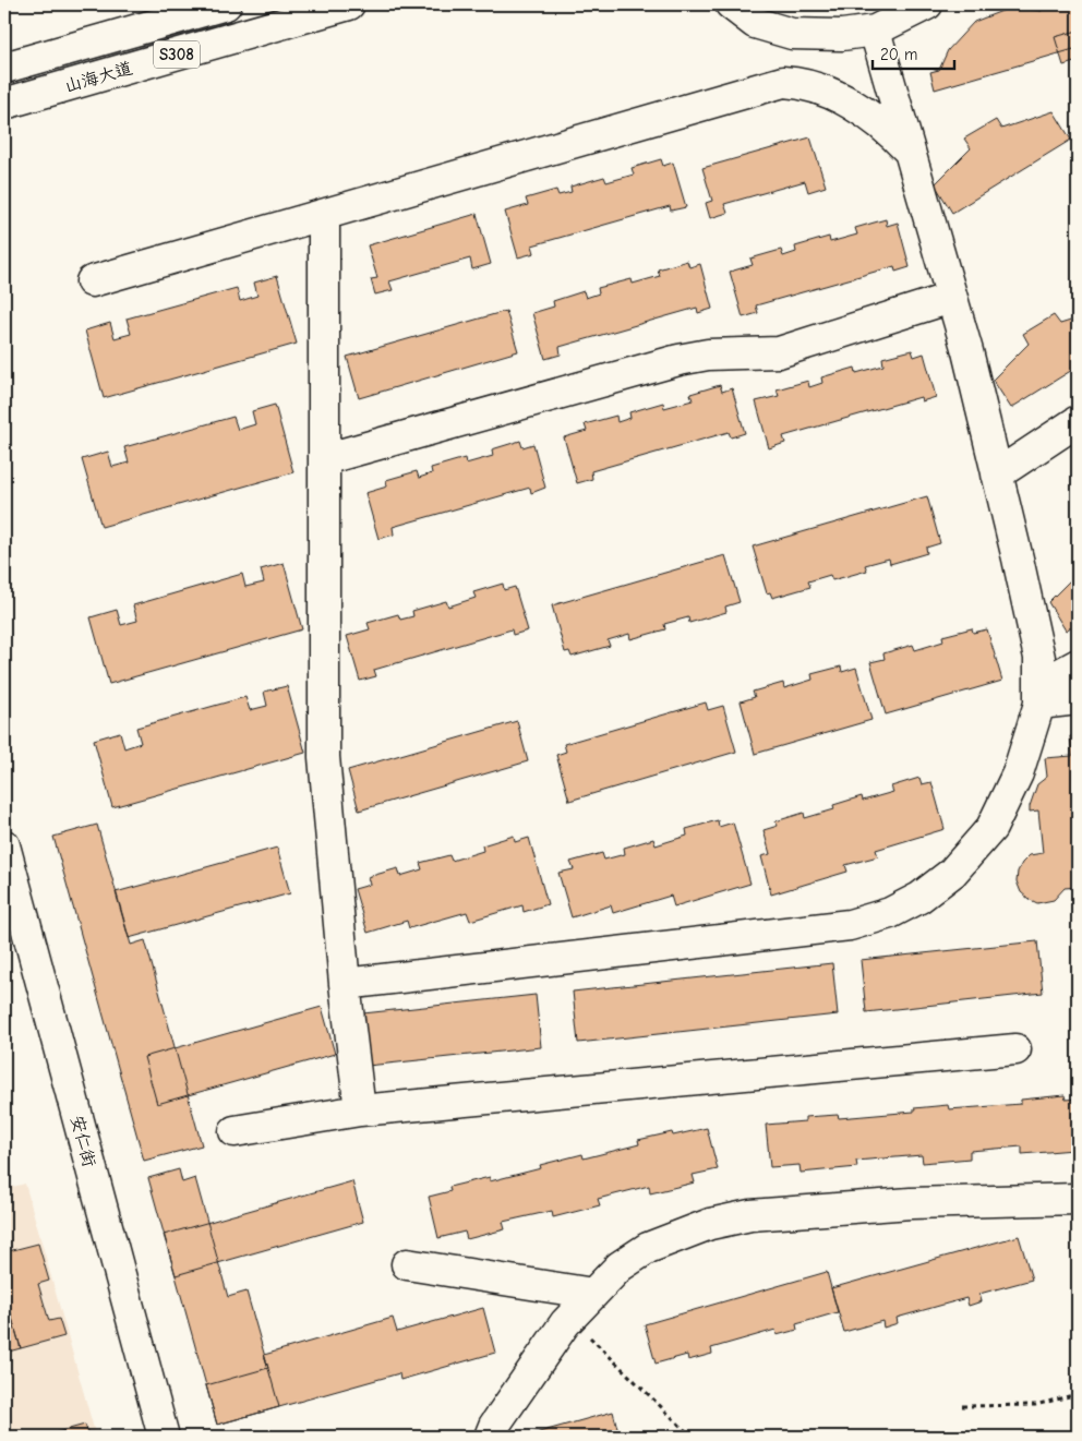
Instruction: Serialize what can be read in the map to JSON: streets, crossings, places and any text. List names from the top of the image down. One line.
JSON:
{"streets":{"street":["S308","山海大道","安仁街"]},"scale_bar":"20 m"}
